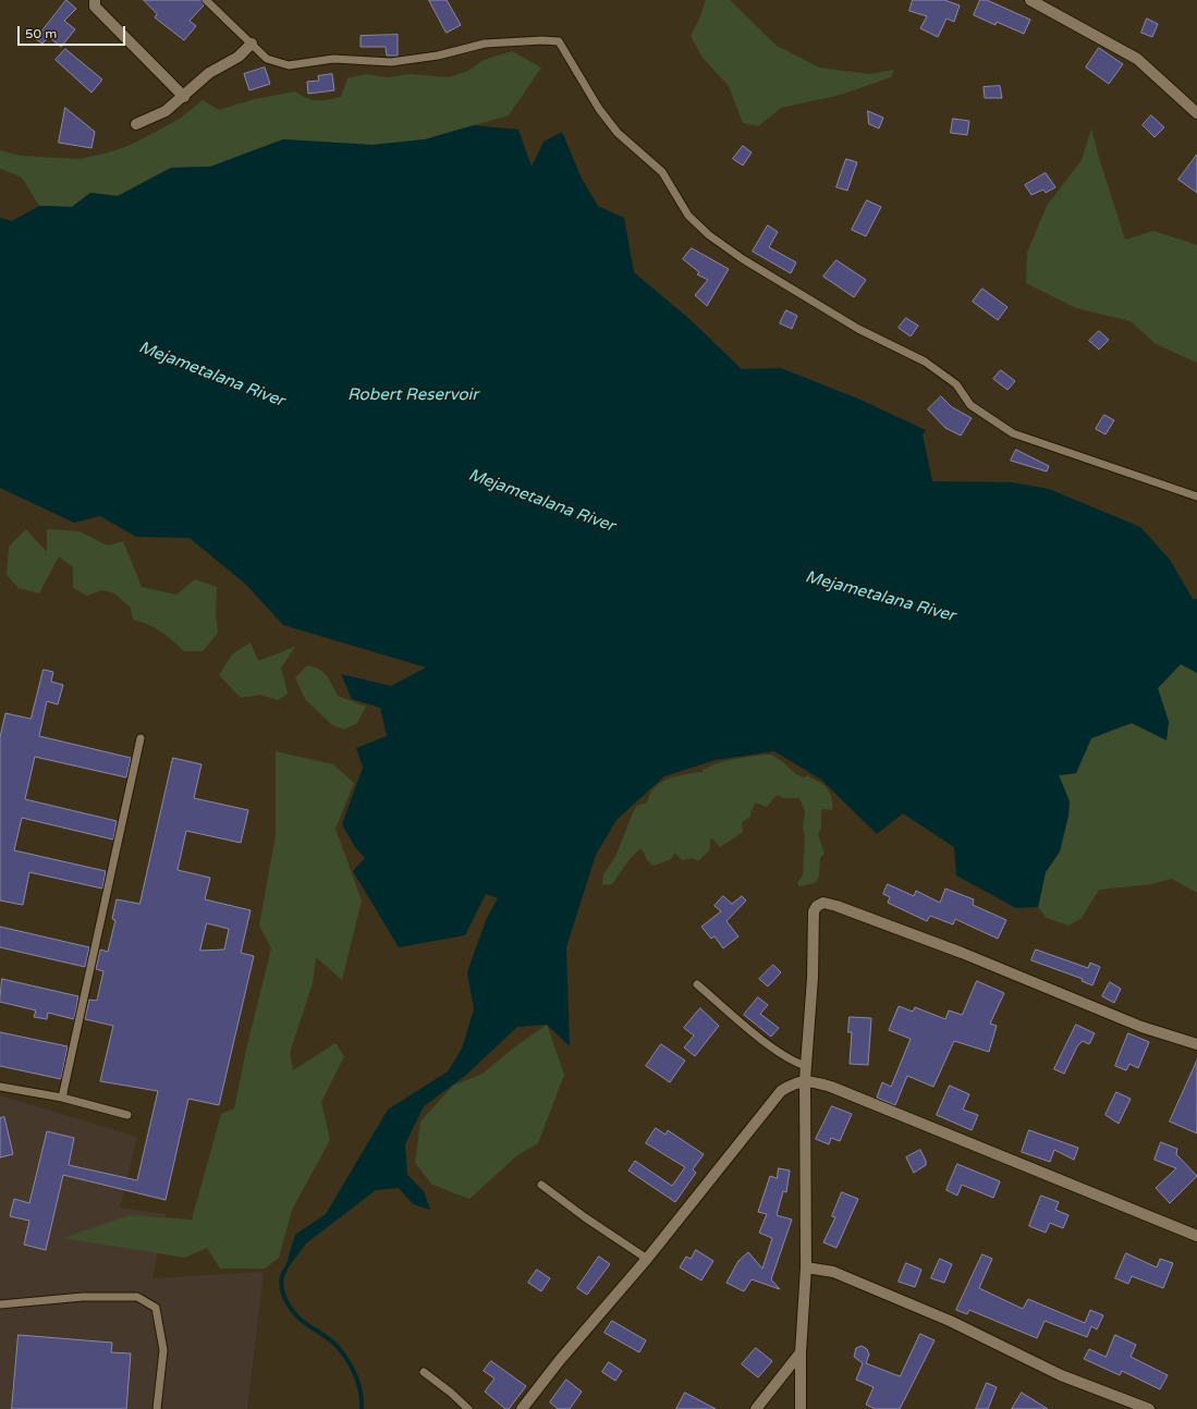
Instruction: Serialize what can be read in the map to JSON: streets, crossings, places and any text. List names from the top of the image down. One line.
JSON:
{"water":["Mejametalana River","Robert Reservoir"],"scale_bar":"50 m"}
